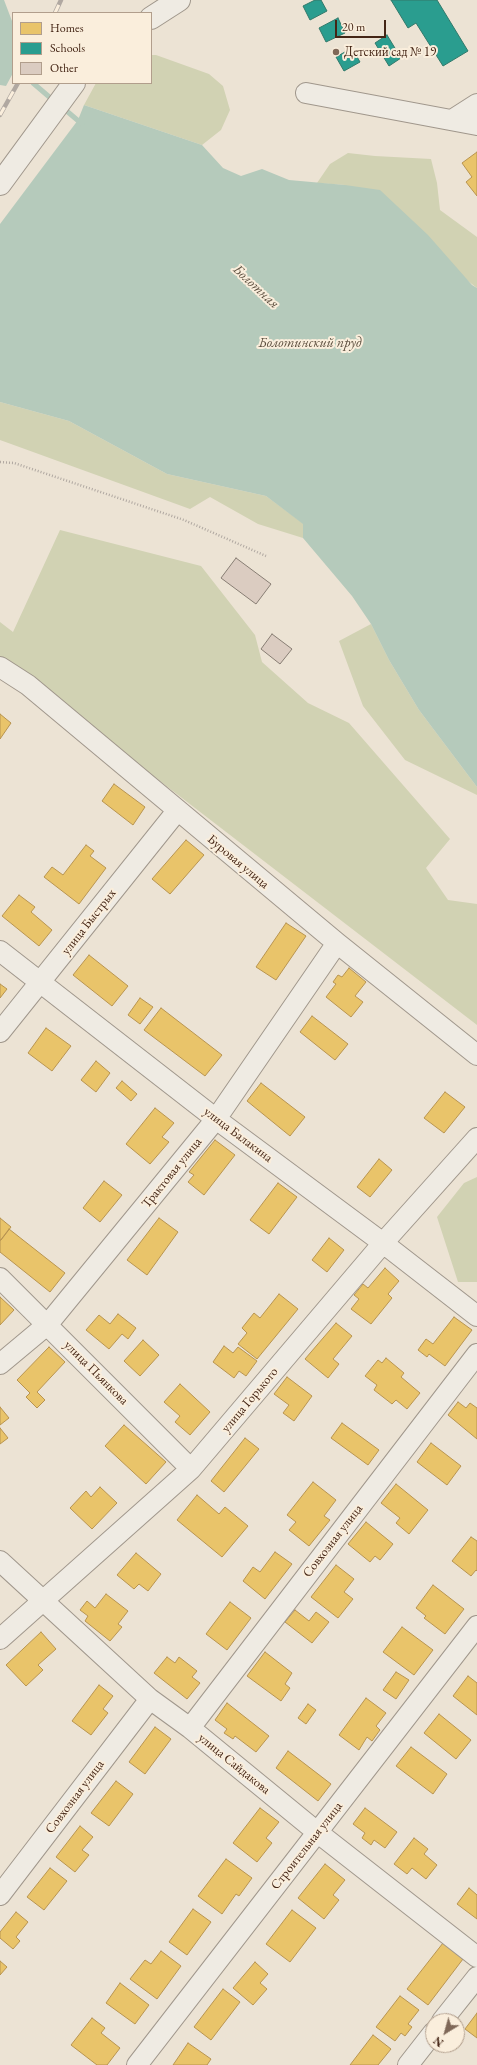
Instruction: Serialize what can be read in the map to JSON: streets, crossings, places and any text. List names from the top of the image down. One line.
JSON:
{"streets":{"street":["Буровая улица","улица Быстрых","улица Балакина","Трактовая улица","улица Пьянкова","улица Горького","Совхозная улица","улица Сайдакова","Строительная улица"]},"crossings":[["Буровая улица","улица Быстрых"],["Буровая улица","Трактовая улица"],["улица Быстрых","улица Балакина"],["улица Балакина","Трактовая улица"],["улица Балакина","улица Горького"],["Трактовая улица","улица Пьянкова"],["улица Пьянкова","улица Горького"],["улица Горького","улица Сайдакова"],["Совхозная улица","улица Сайдакова"],["улица Сайдакова","Строительная улица"]],"water":["Болотная","Болотинский пруд"],"places":["Детский сад № 19"],"legend":["Homes","Schools","Other"],"scale_bar":"20 m","north":"bottom left"}
